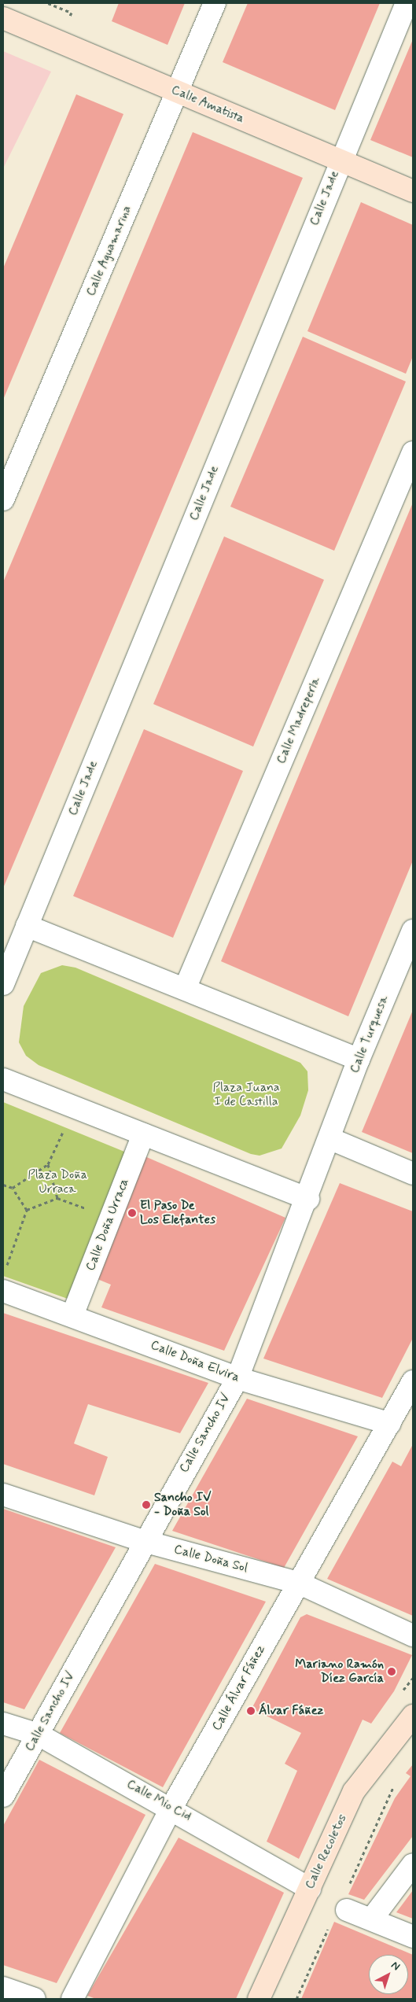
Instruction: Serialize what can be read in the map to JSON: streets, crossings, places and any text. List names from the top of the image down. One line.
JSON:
{"streets":{"main road":["Calle Amatista","Calle Recoletos"],"street":["Calle Jade","Calle Aguamarina","Calle Madreperla","Calle Turquesa","Calle Doña Urraca","Calle Doña Elvira","Calle Sancho IV","Calle Doña Sol","Calle Álvar Fáñez","Calle Mio Cid"]},"crossings":[["Calle Amatista","Calle Jade"],["Calle Amatista","Calle Aguamarina"],["Calle Turquesa","Calle Sancho IV"],["Calle Doña Urraca","Calle Doña Elvira"],["Calle Doña Elvira","Calle Sancho IV"],["Calle Doña Elvira","Calle Álvar Fáñez"],["Calle Sancho IV","Calle Doña Sol"],["Calle Sancho IV","Calle Mio Cid"],["Calle Doña Sol","Calle Álvar Fáñez"],["Calle Álvar Fáñez","Calle Mio Cid"],["Calle Mio Cid","Calle Recoletos"]],"parks":["Plaza Juana I de Castilla","Plaza Doña Urraca"],"places":["El Paso De Los Elefantes","Sancho IV - Doña Sol","Mariano Ramón Díez García","Álvar Fáñez"],"north":"top right"}
